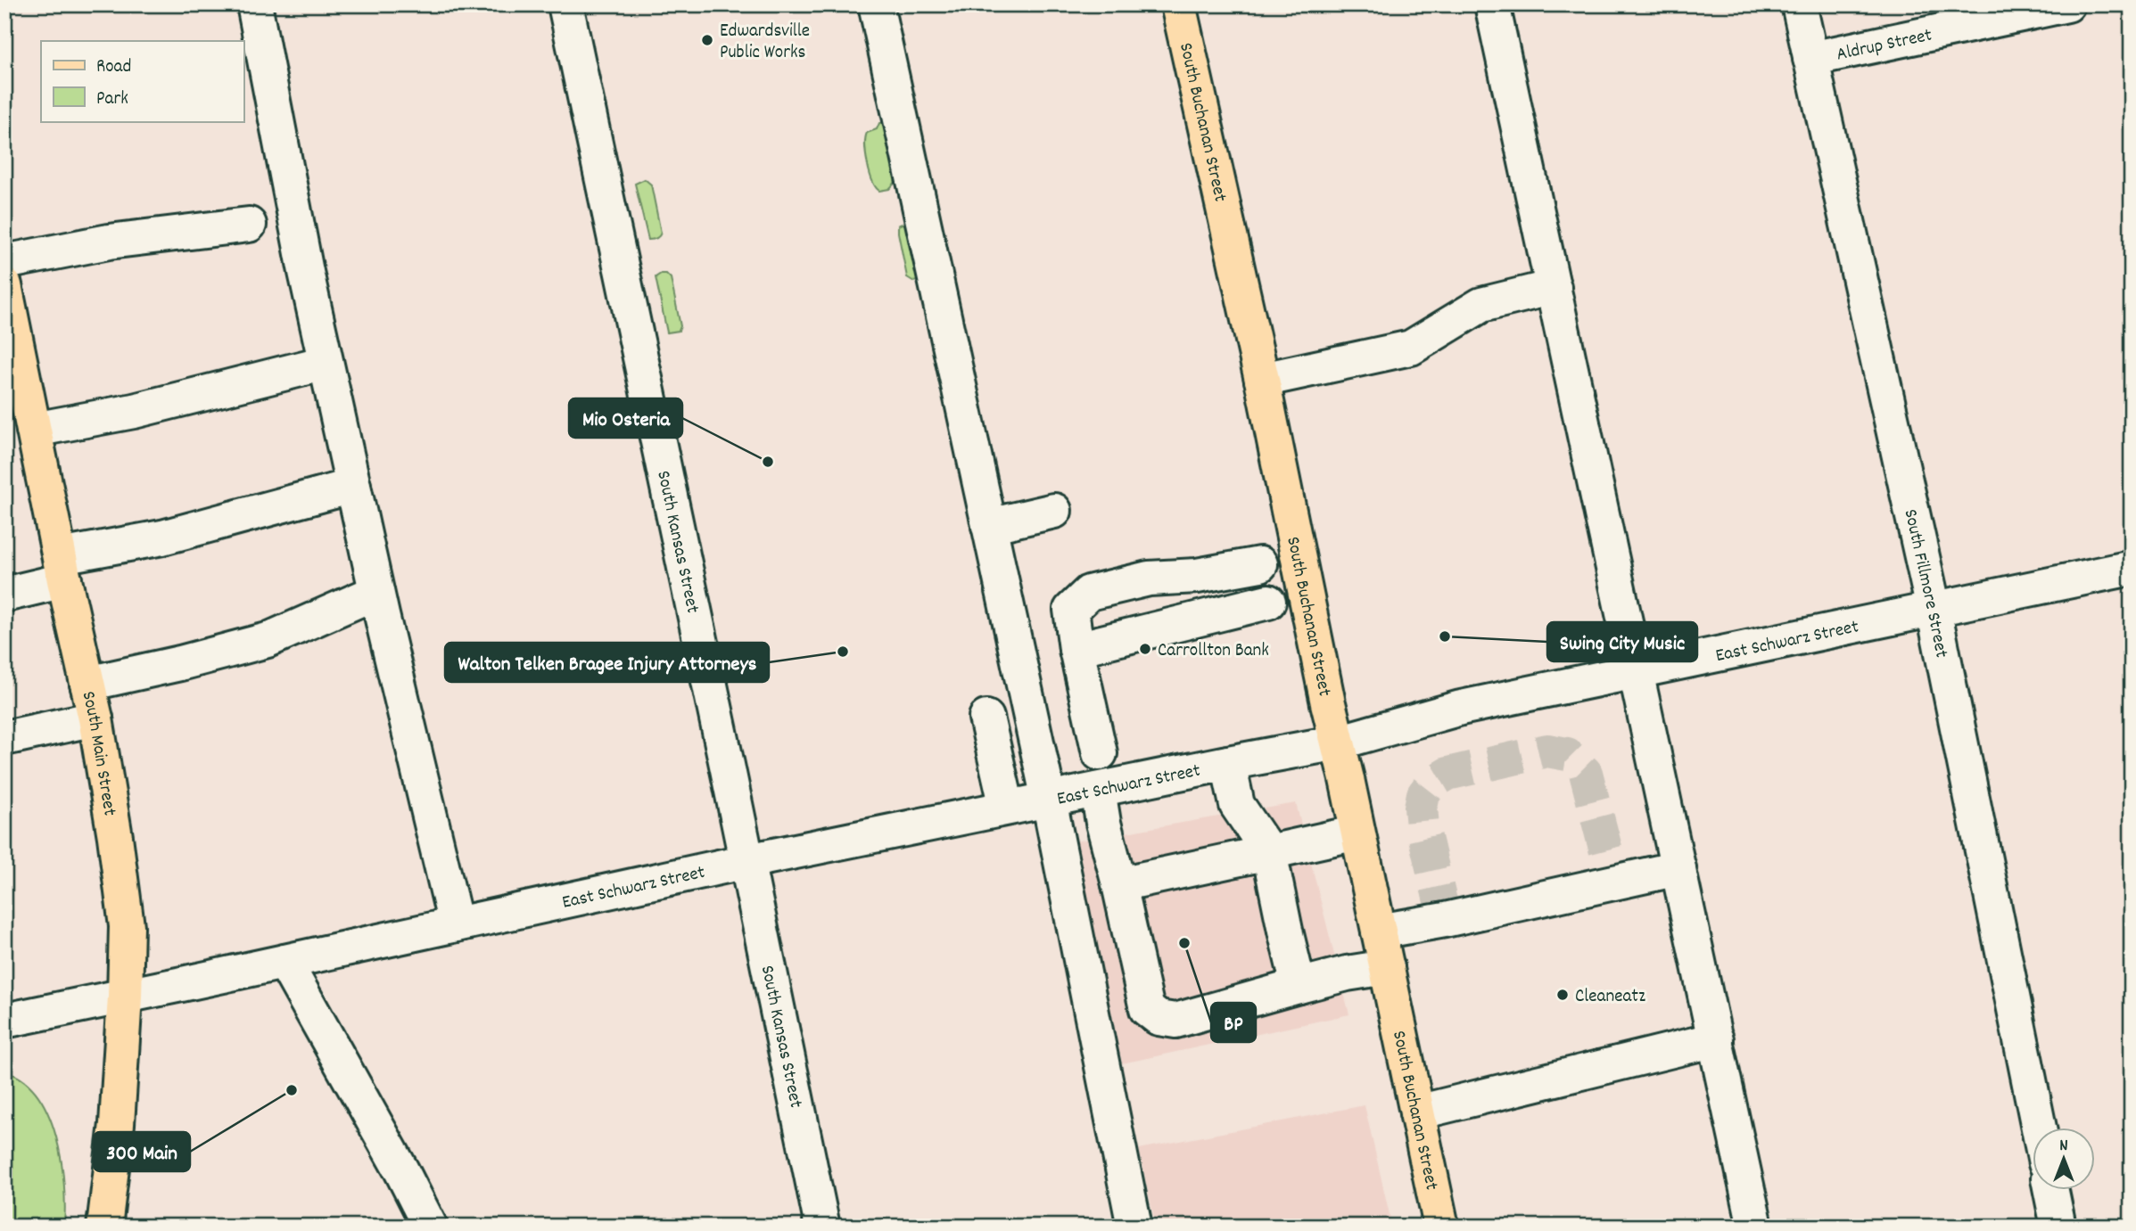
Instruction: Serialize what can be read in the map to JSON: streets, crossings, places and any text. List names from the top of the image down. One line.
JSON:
{"streets":{"main road":["South Buchanan Street","South Main Street"],"street":["Aldrup Street","South Kansas Street","South Fillmore Street","East Schwarz Street"]},"crossings":[["Aldrup Street","South Fillmore Street"],["South Buchanan Street","East Schwarz Street"],["South Kansas Street","East Schwarz Street"],["South Fillmore Street","East Schwarz Street"],["East Schwarz Street","South Main Street"]],"places":["Edwardsville Public Works","Mio Osteria","Swing City Music","Carrollton Bank","Walton Telken Bragee Injury Attorneys","BP","Cleaneatz","300 Main"],"legend":["Road","Park"],"north":"top"}
